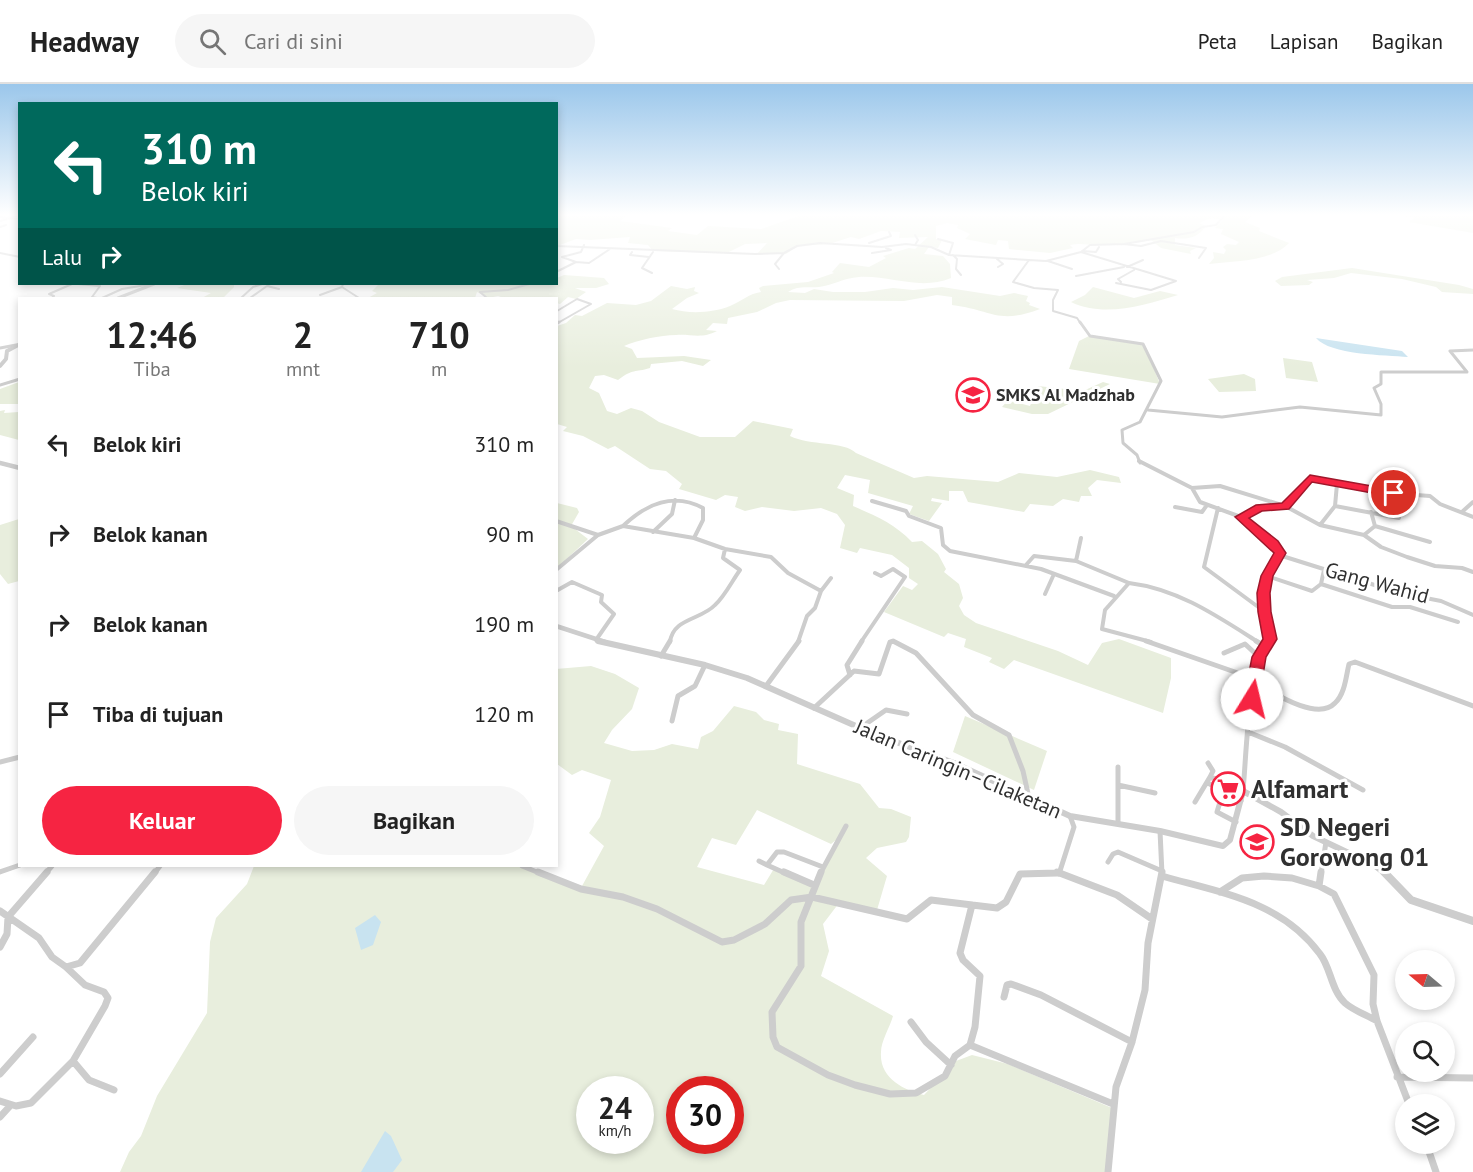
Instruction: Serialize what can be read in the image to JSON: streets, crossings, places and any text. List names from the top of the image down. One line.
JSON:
{"streets":{"street":["Gang Wahid","Jalan Caringin–Cilaketan"]},"places":{"school or university":["SMKS Al Madzhab","SD Negeri Gorowong 01"],"supermarket":["Alfamart"]},"north":"left","page":{"header":"Headway","search":"Cari di sini","nav":["Peta","Lapisan","Bagikan"],"turn":["310 m","Belok kiri"],"then":"Lalu","eta":["12:46","Tiba","2","mnt","710","m"],"list":[{"name":"Belok kiri","value":"310 m"},{"name":"Belok kanan","value":"90 m"},{"name":"Belok kanan","value":"190 m"},{"name":"Tiba di tujuan","value":"120 m"}],"buttons":["Keluar","Bagikan"],"speed":"24 km/h","limit":"30"}}
